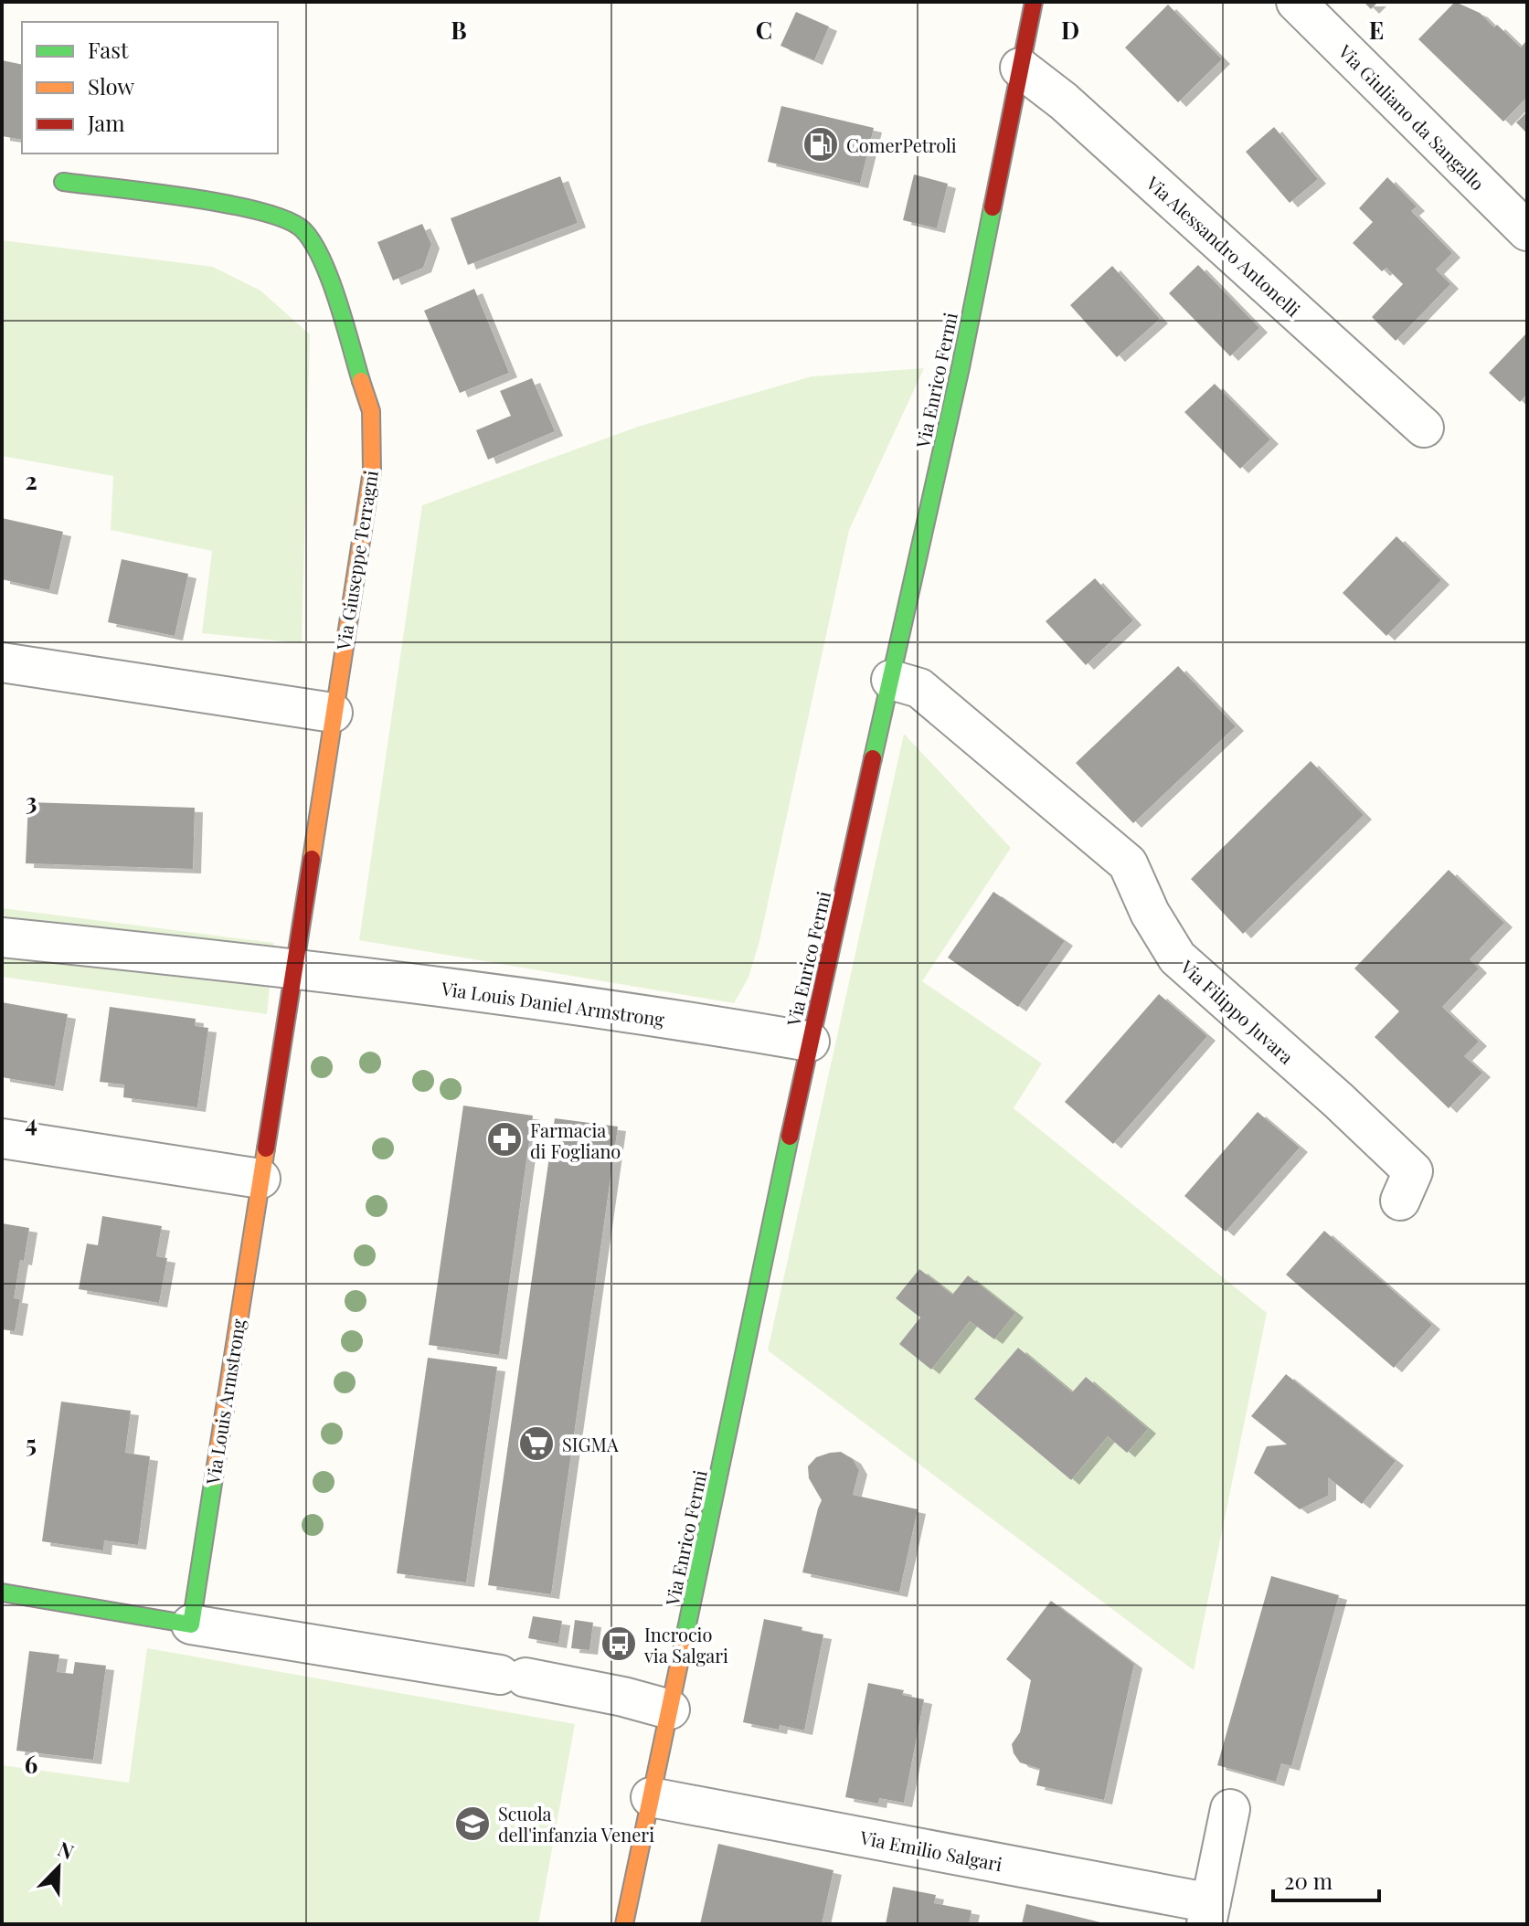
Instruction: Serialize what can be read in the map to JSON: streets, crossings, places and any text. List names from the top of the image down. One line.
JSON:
{"streets":{"street":["Via Giuliano da Sangallo","Via Alessandro Antonelli","Via Enrico Fermi","Via Giuseppe Terragni","Via Louis Daniel Armstrong","Via Filippo Juvara","Via Louis Armstrong","Via Emilio Salgari"]},"crossings":[["Via Alessandro Antonelli","Via Enrico Fermi"],["Via Enrico Fermi","Via Louis Daniel Armstrong"],["Via Enrico Fermi","Via Filippo Juvara"],["Via Enrico Fermi","Via Emilio Salgari"],["Via Giuseppe Terragni","Via Louis Daniel Armstrong"],["Via Giuseppe Terragni","Via Louis Armstrong"],["Via Louis Daniel Armstrong","Via Louis Armstrong"]],"places":{"fuel station":["ComerPetroli"],"pharmacy":["Farmacia di Fogliano"],"supermarket":["SIGMA"],"bus stop":["Incrocio via Salgari"],"school or university":["Scuola dell'infanzia Veneri"]},"legend":["Fast","Slow","Jam"],"scale_bar":"20 m","north":"top right","grid":{"columns":["B","C","D","E"],"rows":["2","3","4","5","6"]}}
